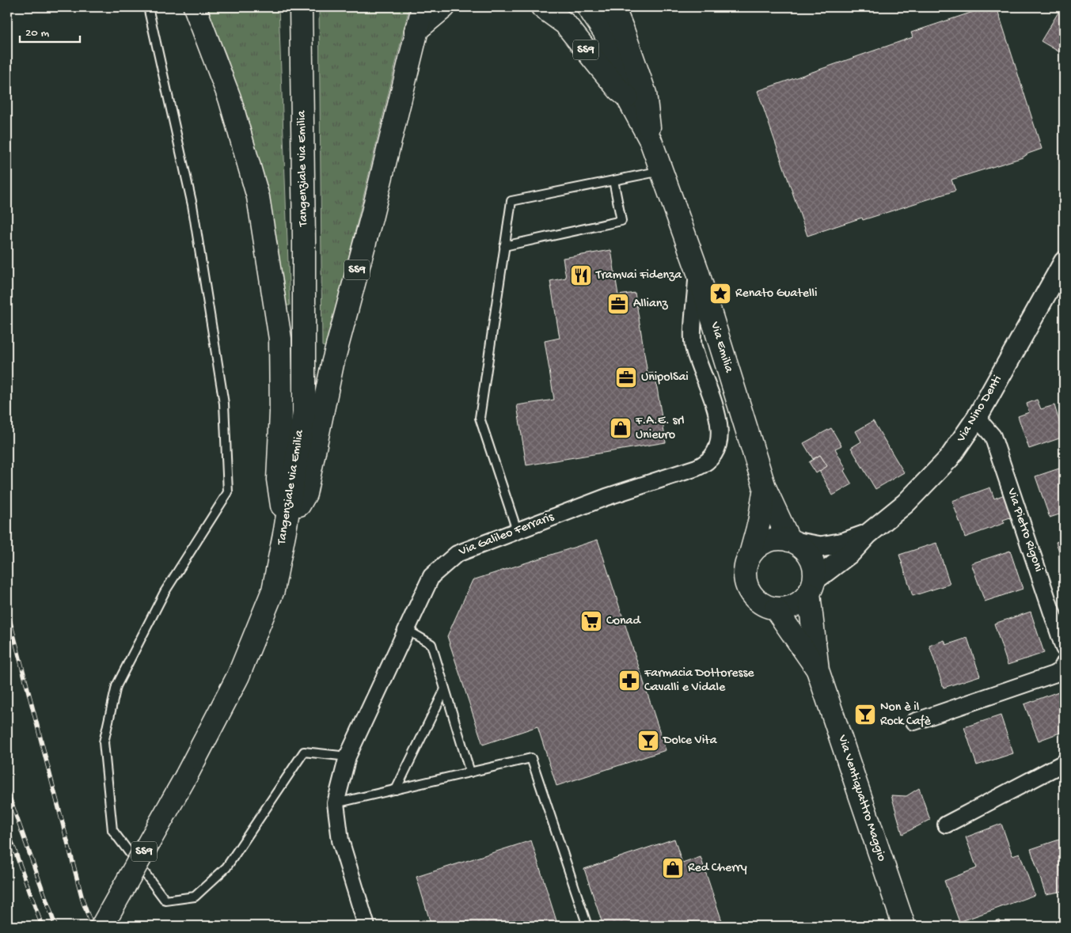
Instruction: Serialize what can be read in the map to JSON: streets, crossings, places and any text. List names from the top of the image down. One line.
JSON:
{"streets":{"main road":["SS9","Tangenziale via Emilia","Via Emilia","Via Ventiquattro Maggio"],"street":["Via Nino Denti","Via Pietro Rigoni","Via Galileo Ferraris"]},"crossings":[["SS9","Tangenziale via Emilia"],["SS9","Via Emilia"],["SS9","Via Nino Denti"],["SS9","Via Ventiquattro Maggio"],["Via Emilia","Via Nino Denti"],["Via Emilia","Via Galileo Ferraris"],["Via Nino Denti","Via Pietro Rigoni"]],"places":{"restaurant":["Tramvai Fidenza"],"place":["Renato Guatelli"],"office":["Allianz","UnipolSai"],"shop":["F.A.E. srl Unieuro","Red Cherry"],"supermarket":["Conad"],"pharmacy":["Farmacia Dottoresse Cavalli e Vidale"],"bar":["Non è il Rock Cafè","Dolce Vita"]},"scale_bar":"20 m"}
